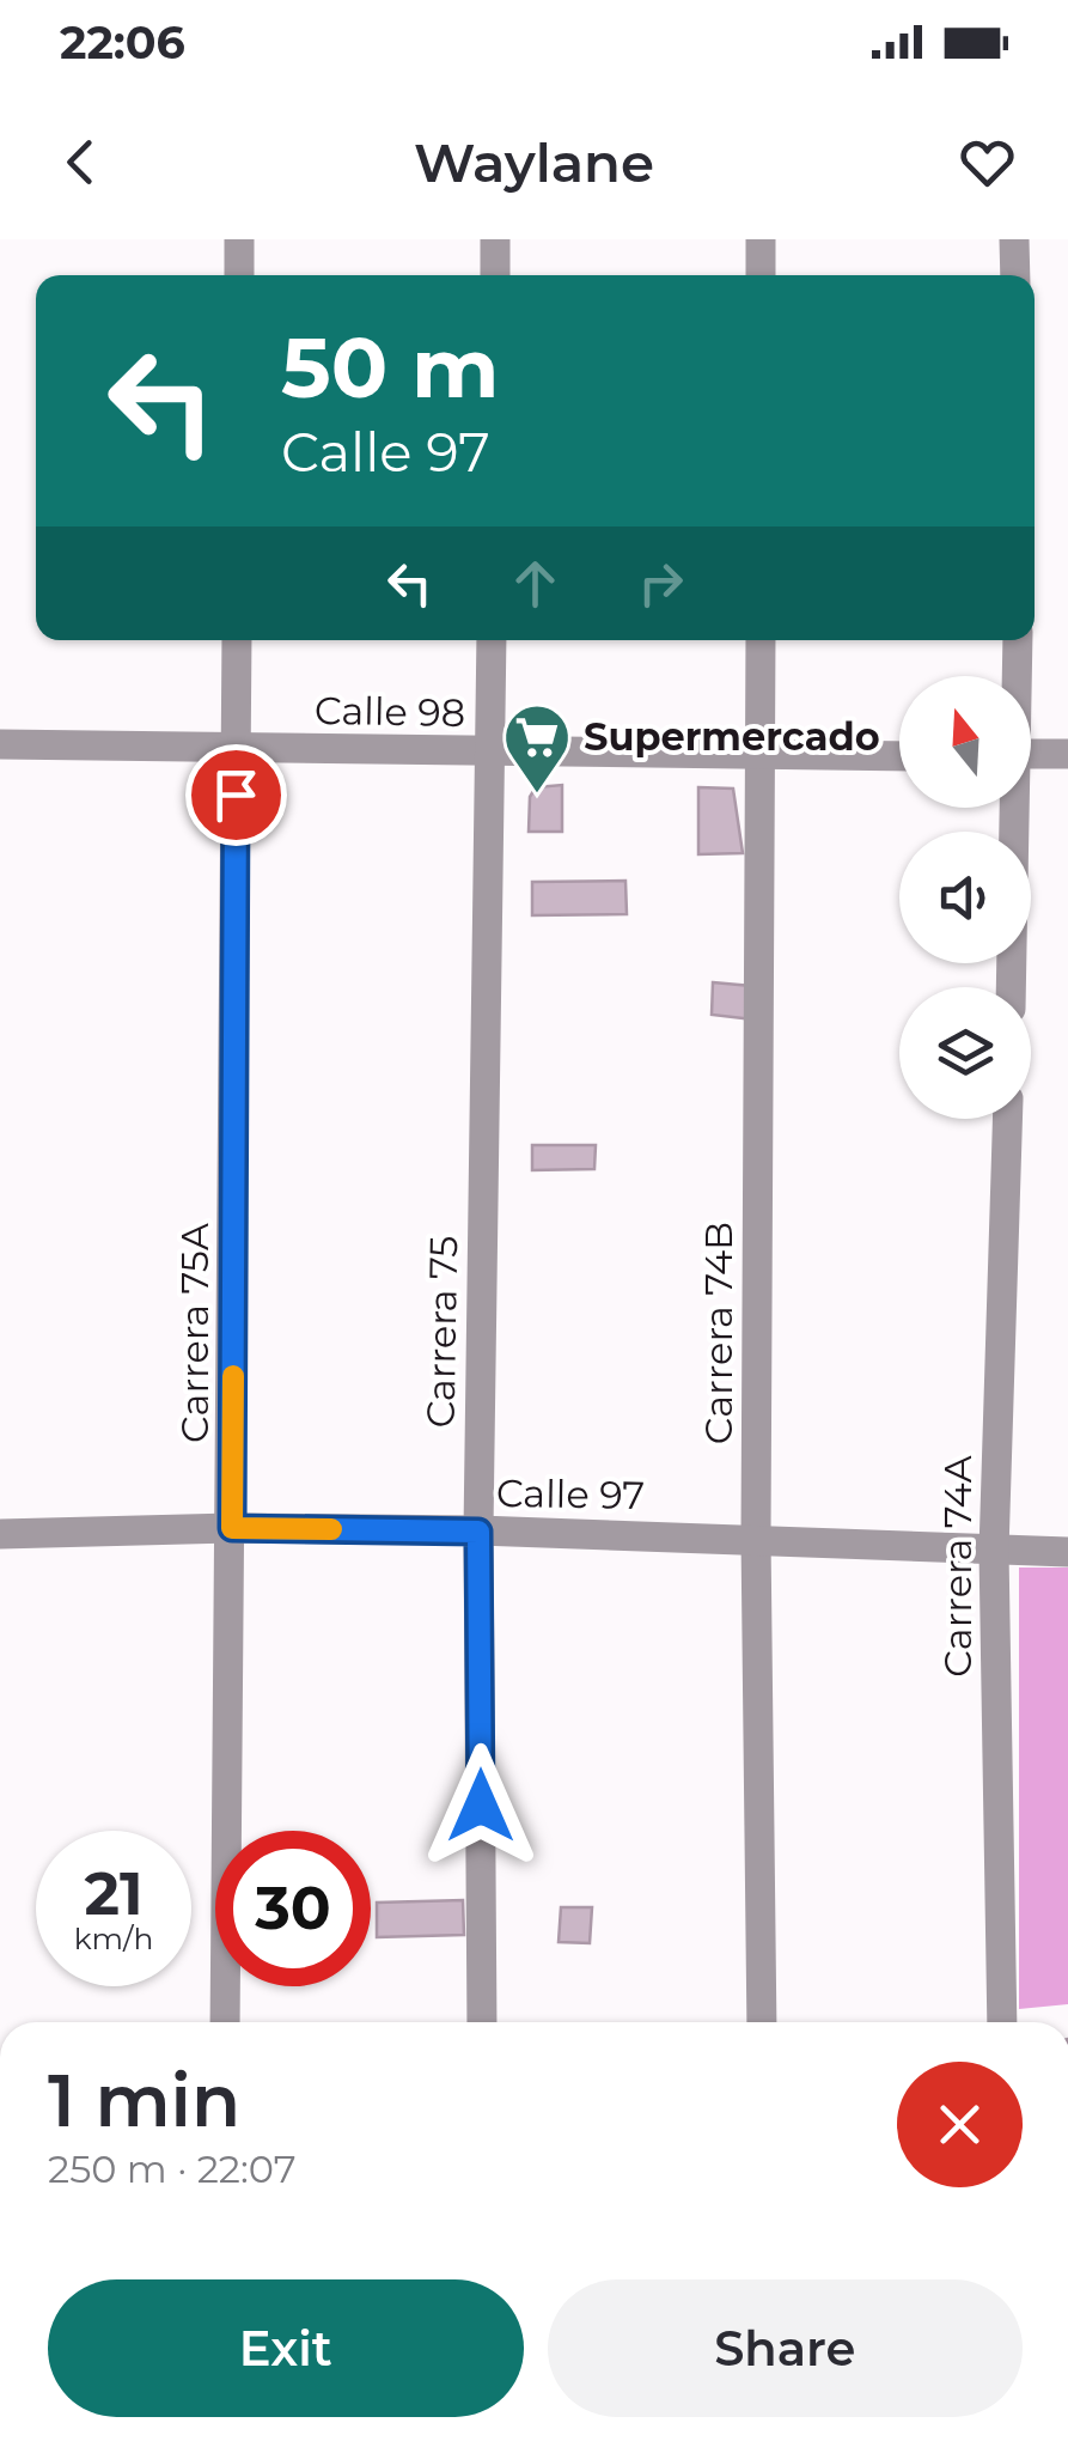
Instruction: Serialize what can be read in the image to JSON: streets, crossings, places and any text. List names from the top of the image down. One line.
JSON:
{"streets":{"street":["Calle 98","Carrera 75","Carrera 75A","Carrera 74B","Calle 97","Carrera 74A"]},"crossings":[["Calle 98","Carrera 75"],["Calle 98","Carrera 75A"],["Calle 98","Carrera 74B"],["Carrera 75","Calle 97"],["Carrera 75A","Calle 97"],["Carrera 74B","Calle 97"],["Calle 97","Carrera 74A"]],"places":{"supermarket":["Supermercado"]},"north":"top","page":{"status":"22:06","header":"Waylane","turn":["50 m","Calle 97"],"speed":"21 km/h","limit":"30","heading":["1 min","250 m · 22:07"],"buttons":["Exit","Share"]}}
